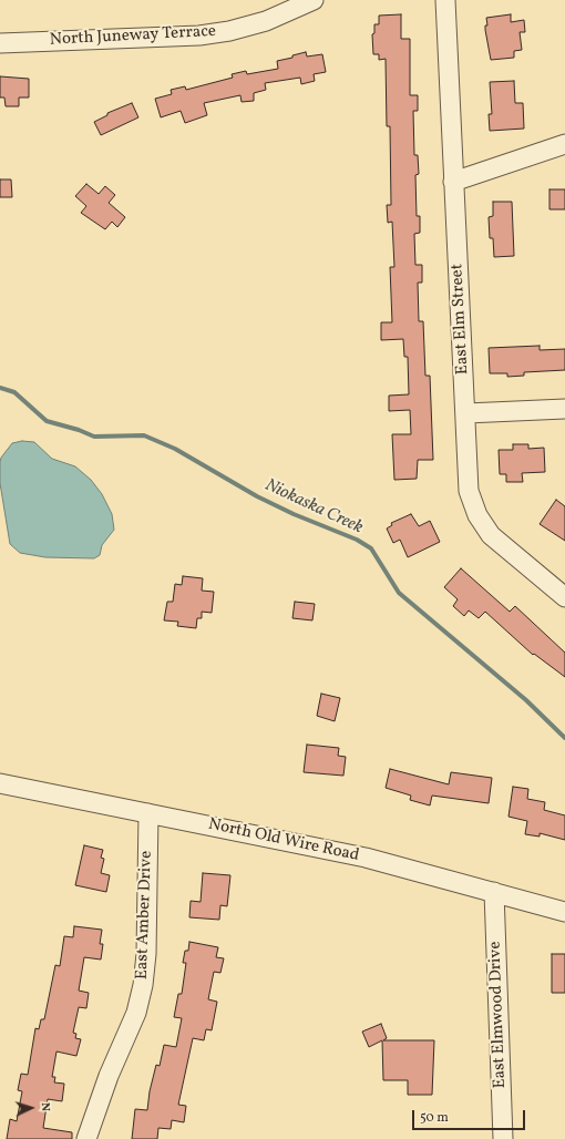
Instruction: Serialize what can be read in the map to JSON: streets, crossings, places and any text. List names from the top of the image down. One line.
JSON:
{"streets":{"street":["North Juneway Terrace","East Elm Street","North Old Wire Road","East Amber Drive","East Elmwood Drive"]},"crossings":[["North Old Wire Road","East Amber Drive"],["North Old Wire Road","East Elmwood Drive"]],"water":["Niokaska Creek"],"scale_bar":"50 m","north":"right"}
